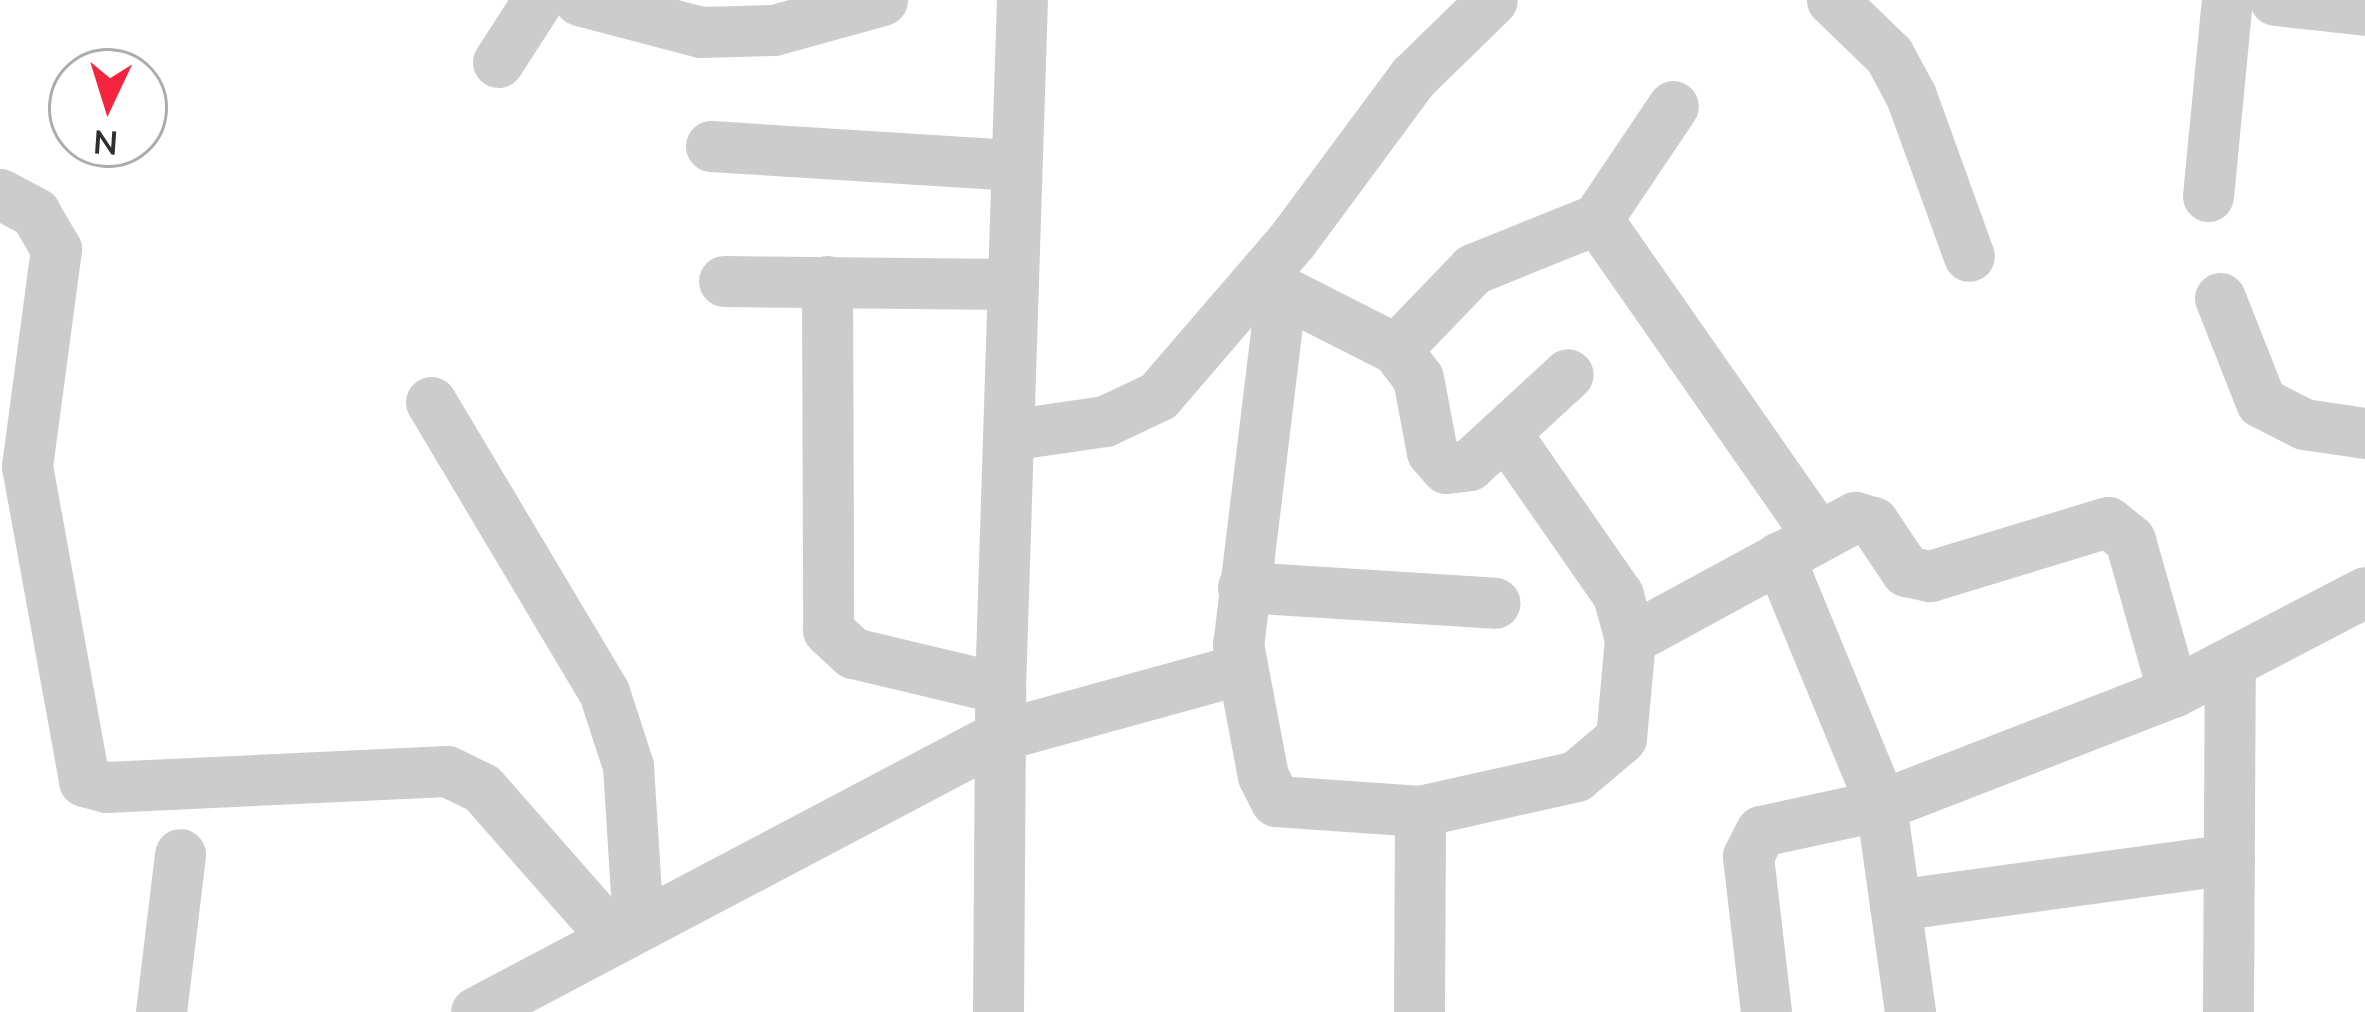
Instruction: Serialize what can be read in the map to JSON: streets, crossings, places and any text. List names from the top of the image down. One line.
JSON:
{"north":"bottom"}
